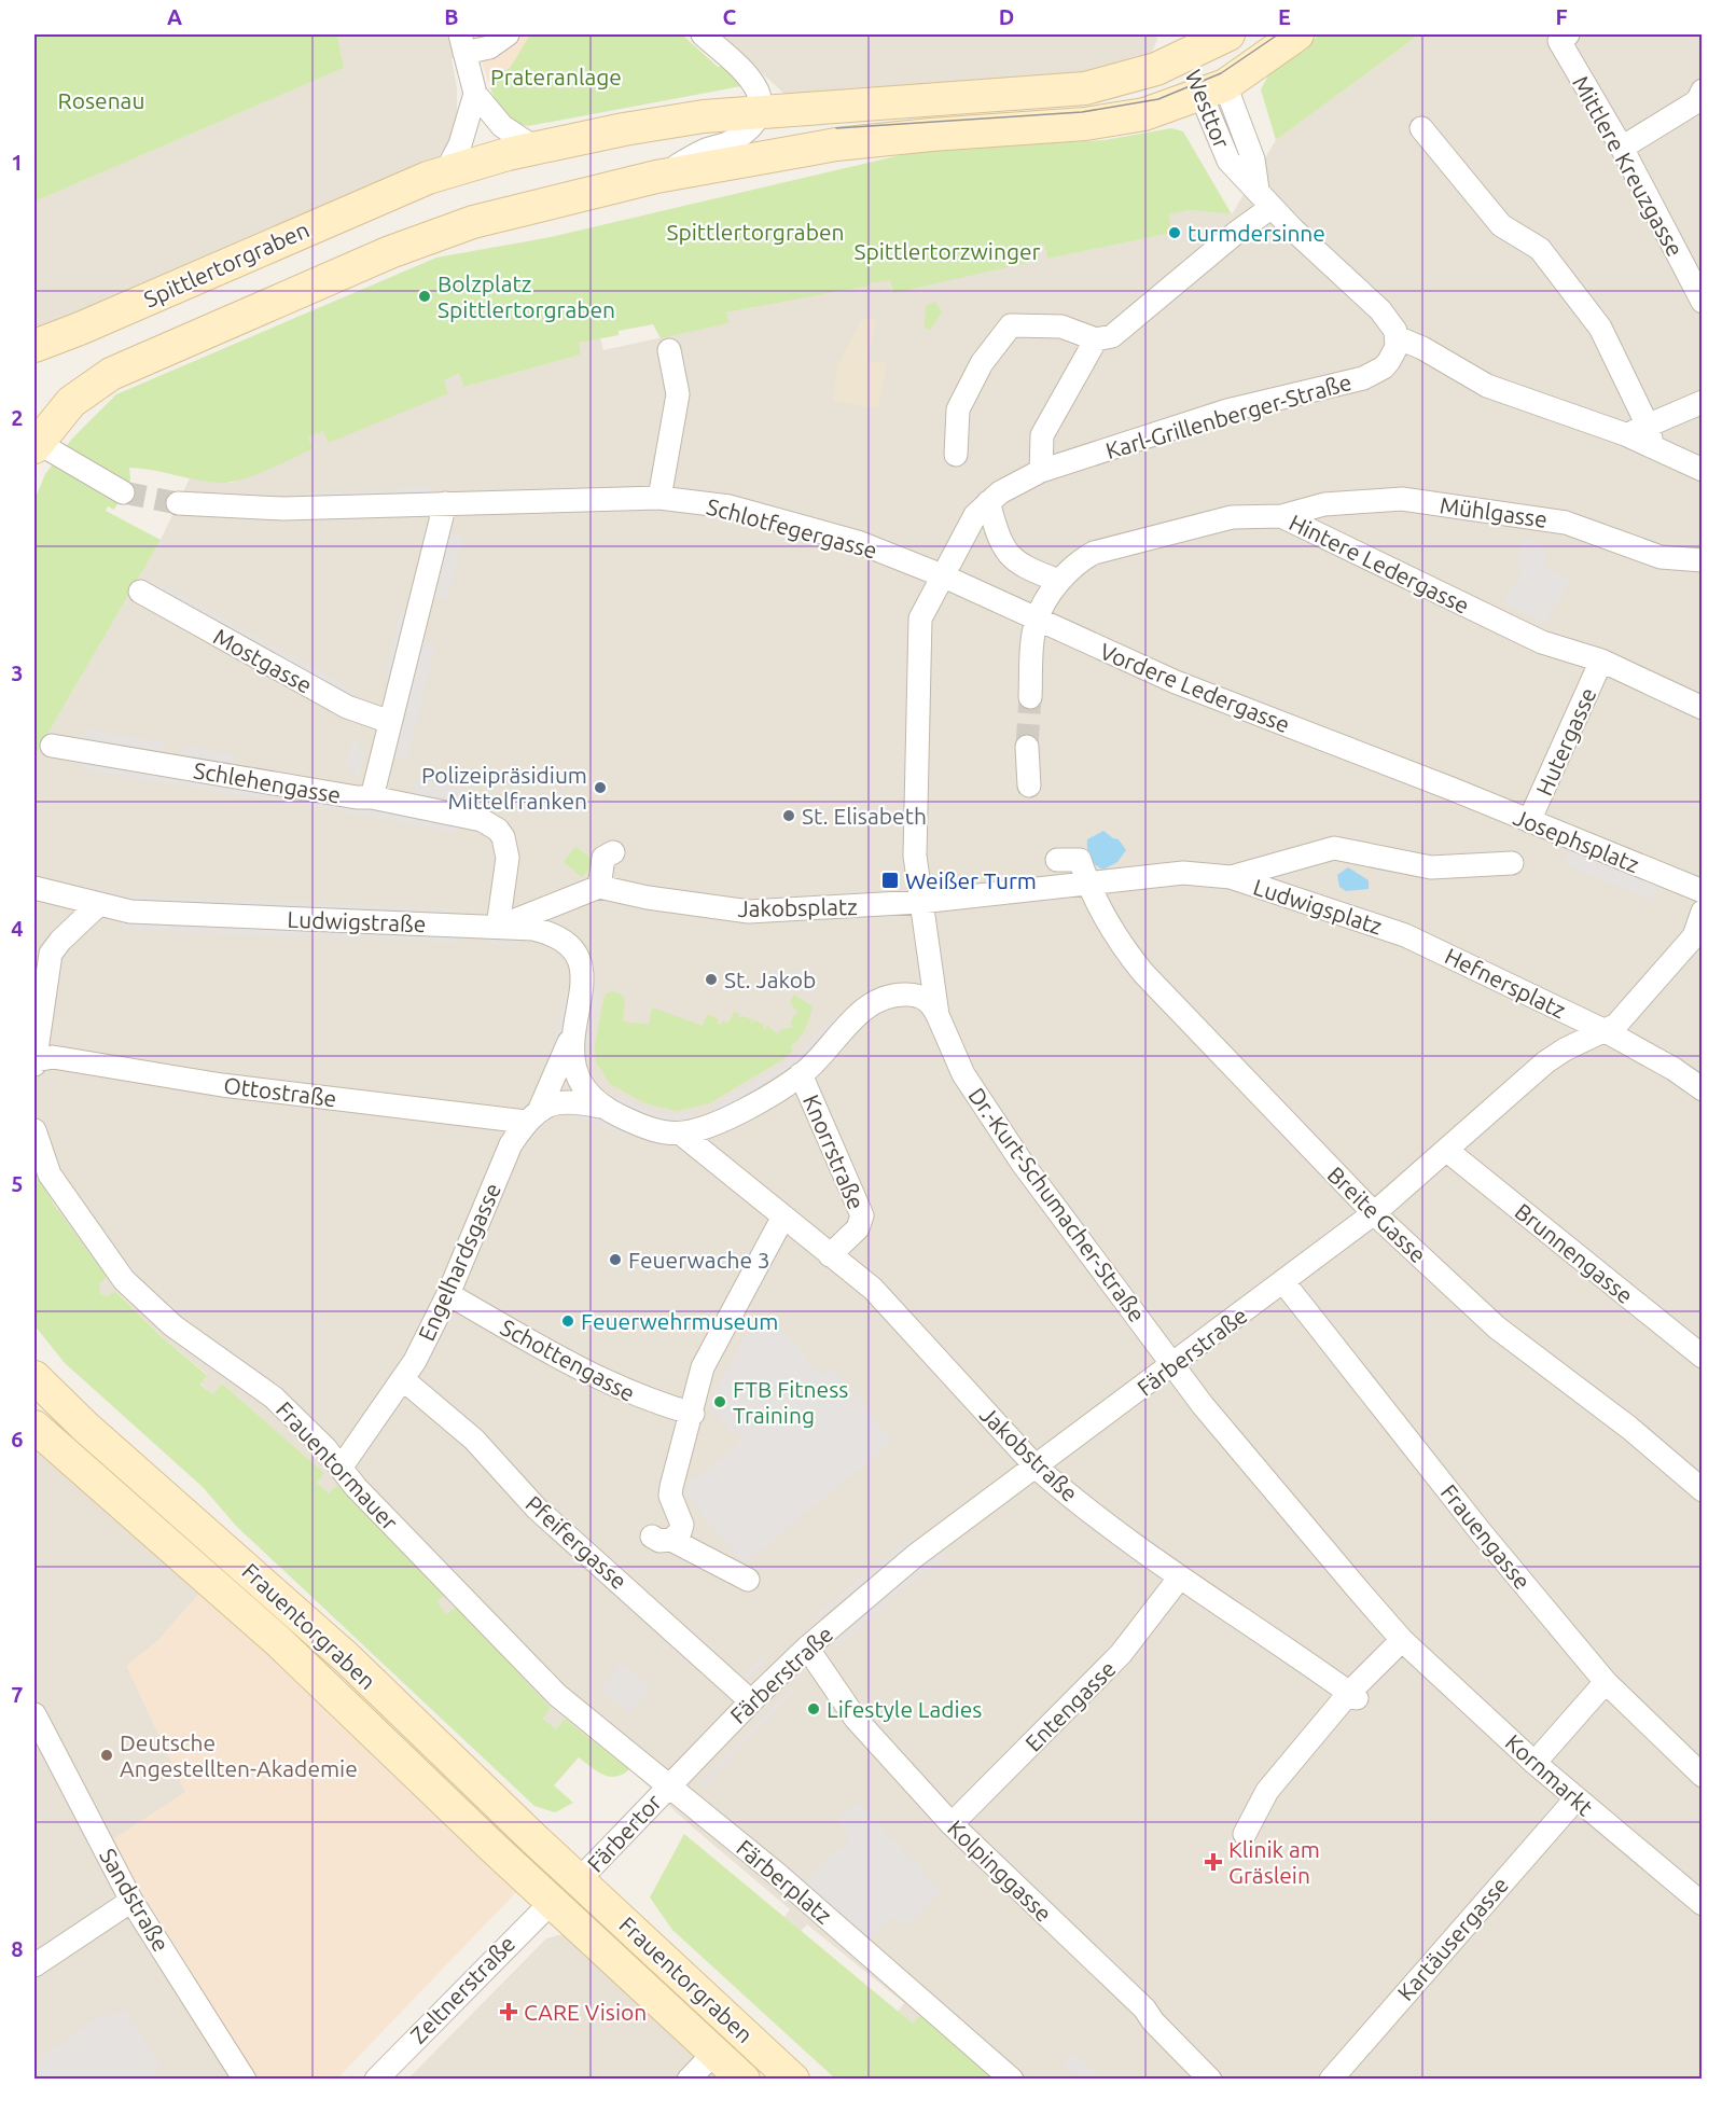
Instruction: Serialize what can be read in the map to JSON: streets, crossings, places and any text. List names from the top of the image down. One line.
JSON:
{"streets":{"main road":["Westtor","Spittlertorgraben","Frauentorgraben"],"street":["Mittlere Kreuzgasse","Karl-Grillenberger-Straße","Mühlgasse","Schlotfegergasse","Hintere Ledergasse","Mostgasse","Vordere Ledergasse","Hutergasse","Schlehengasse","Josephsplatz","Ludwigsplatz","Jakobsplatz","Ludwigstraße","Hefnersplatz","Ottostraße","Knorrstraße","Dr.-Kurt-Schumacher-Straße","Breite Gasse","Brunnengasse","Engelhardsgasse","Färberstraße","Schottengasse","Jakobstraße","Frauentormauer","Frauengasse","Pfeifergasse","Entengasse","Kornmarkt","Färbertor","Kolpinggasse","Färberplatz","Sandstraße","Kartäusergasse","Zeltnerstraße"]},"crossings":[["Westtor","Spittlertorgraben"],["Westtor","Karl-Grillenberger-Straße"],["Karl-Grillenberger-Straße","Schlotfegergasse"],["Karl-Grillenberger-Straße","Vordere Ledergasse"],["Karl-Grillenberger-Straße","Dr.-Kurt-Schumacher-Straße"],["Mühlgasse","Hintere Ledergasse"],["Schlotfegergasse","Vordere Ledergasse"],["Schlotfegergasse","Dr.-Kurt-Schumacher-Straße"],["Hintere Ledergasse","Vordere Ledergasse"],["Hintere Ledergasse","Hutergasse"],["Vordere Ledergasse","Josephsplatz"],["Vordere Ledergasse","Dr.-Kurt-Schumacher-Straße"],["Hutergasse","Josephsplatz"],["Schlehengasse","Ludwigstraße"],["Josephsplatz","Ludwigsplatz"],["Ludwigsplatz","Jakobsplatz"],["Ludwigsplatz","Hefnersplatz"],["Ludwigsplatz","Dr.-Kurt-Schumacher-Straße"],["Ludwigsplatz","Breite Gasse"],["Jakobsplatz","Dr.-Kurt-Schumacher-Straße"],["Hefnersplatz","Färberstraße"],["Ottostraße","Engelhardsgasse"],["Knorrstraße","Jakobstraße"],["Dr.-Kurt-Schumacher-Straße","Färberstraße"],["Dr.-Kurt-Schumacher-Straße","Kornmarkt"],["Breite Gasse","Färberstraße"],["Brunnengasse","Färberstraße"],["Engelhardsgasse","Schottengasse"],["Engelhardsgasse","Frauentormauer"],["Engelhardsgasse","Pfeifergasse"],["Färberstraße","Jakobstraße"],["Färberstraße","Frauentormauer"],["Färberstraße","Frauengasse"],["Färberstraße","Pfeifergasse"],["Färberstraße","Färbertor"],["Färberstraße","Kolpinggasse"],["Färberstraße","Färberplatz"],["Jakobstraße","Entengasse"],["Frauentormauer","Färbertor"],["Frauentormauer","Färberplatz"],["Frauentorgraben","Färbertor"],["Frauentorgraben","Zeltnerstraße"],["Entengasse","Kolpinggasse"],["Kornmarkt","Kartäusergasse"],["Färbertor","Färberplatz"]],"parks":["Prateranlage","Rosenau","Spittlertorgraben","Spittlertorzwinger"],"places":{"other":["turmdersinne","Bolzplatz Spittlertorgraben","Polizeipräsidium Mittelfranken","St. Elisabeth","St. Jakob","Feuerwache 3","Feuerwehrmuseum","FTB Fitness Training","Lifestyle Ladies","Deutsche Angestellten-Akademie"],"transit":["Weißer Turm"],"health":["Klinik am Gräslein","CARE Vision"]},"grid":{"columns":["A","B","C","D","E","F"],"rows":["1","2","3","4","5","6","7","8"]}}
